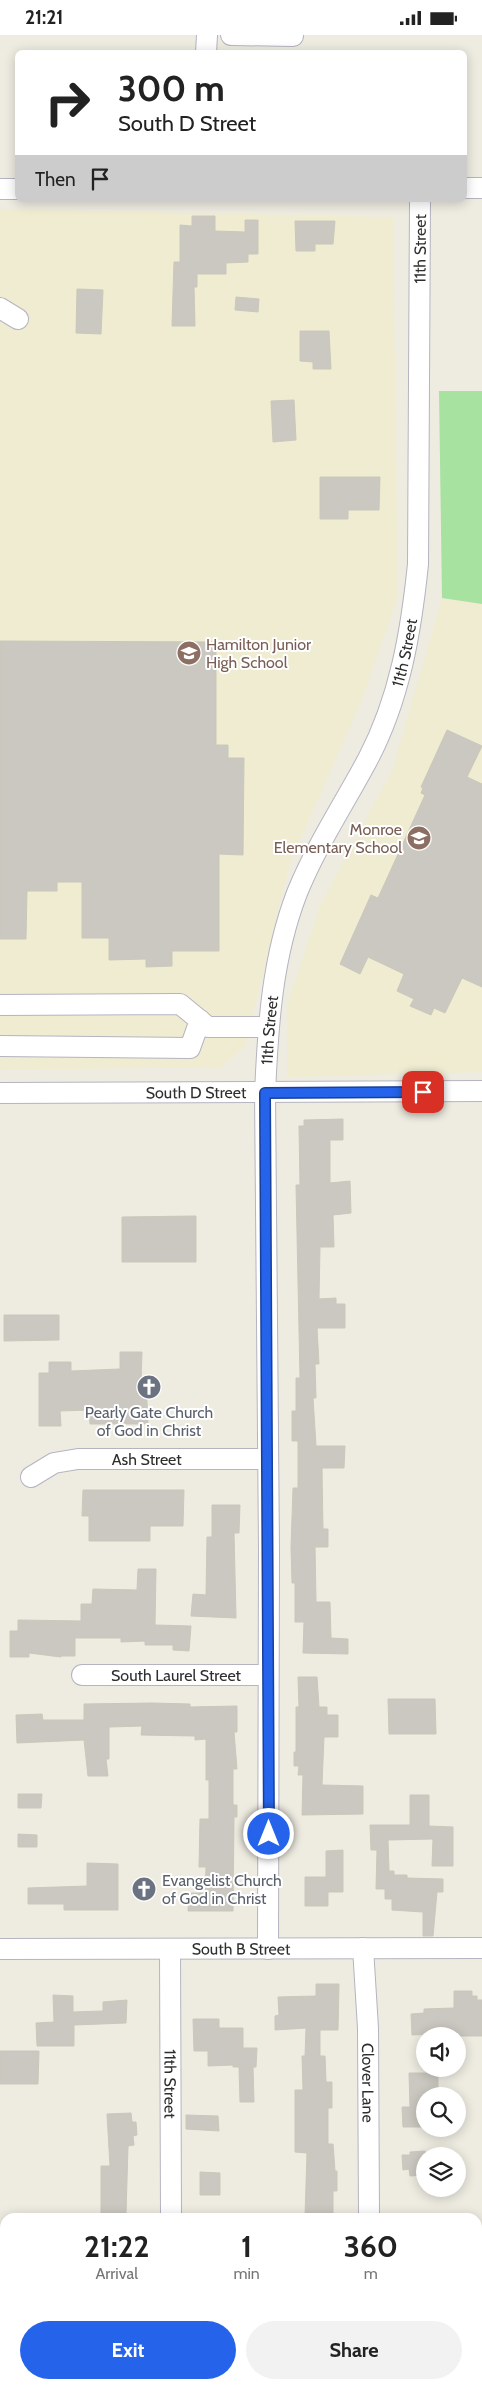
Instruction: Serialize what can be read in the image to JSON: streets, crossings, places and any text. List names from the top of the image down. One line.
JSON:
{"streets":{"street":["11th Street","South D Street","Ash Street","South Laurel Street","South B Street","Clover Lane"]},"crossings":[["11th Street","South D Street"],["11th Street","Ash Street"],["11th Street","South Laurel Street"],["11th Street","South B Street"],["South B Street","Clover Lane"]],"places":{"school or university":["Hamilton Junior High School","Monroe Elementary School"],"church":["Pearly Gate Church of God in Christ","Evangelist Church of God in Christ"]},"page":{"status":"21:21","turn":["300 m","South D Street"],"then":"Then","eta":["21:22","Arrival","1","min","360","m"],"buttons":["Exit","Share"]}}
